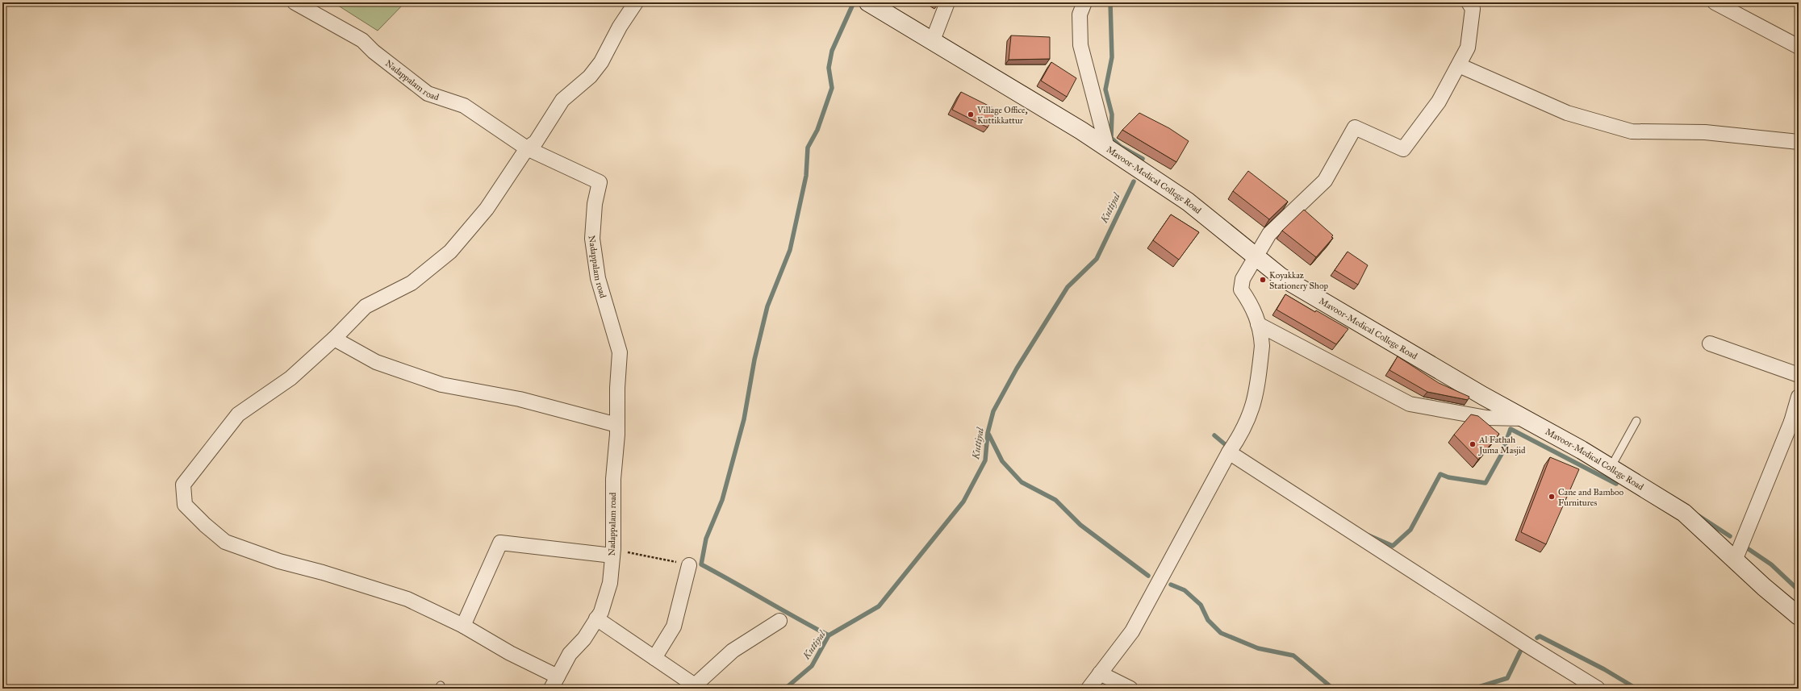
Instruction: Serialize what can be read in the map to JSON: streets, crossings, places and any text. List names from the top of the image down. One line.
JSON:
{"streets":{"main road":["Mavoor-Medical College Road"],"street":["Nadappalam road"]},"water":["Kuttiyal"],"places":["Village Office, Kuttikkattur","Koyakkaz Stationery Shop","Al Fathah Juma Masjid","Cane and Bamboo Furnitures"]}
